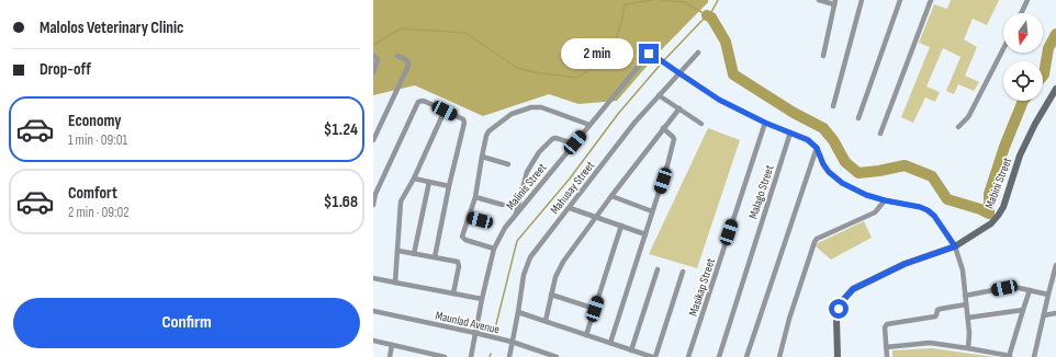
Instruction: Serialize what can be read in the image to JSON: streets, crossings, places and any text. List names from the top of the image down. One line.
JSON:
{"streets":{"main road":["Mabini Street"],"street":["Malinis Street","Mahusay Street","Malago Street","Masikap Street","Maunlad Avenue"]},"crossings":[["Malinis Street","Mahusay Street"],["Malinis Street","Maunlad Avenue"],["Mahusay Street","Maunlad Avenue"]],"north":"bottom","page":{"banner":["Malolos Veterinary Clinic","Drop-off"],"bubble":"2 min","list":[{"name":"Economy","note":"1 min · 09:01","value":"$1.24"},{"name":"Comfort","note":"2 min · 09:02","value":"$1.68"}],"buttons":"Confirm"}}
